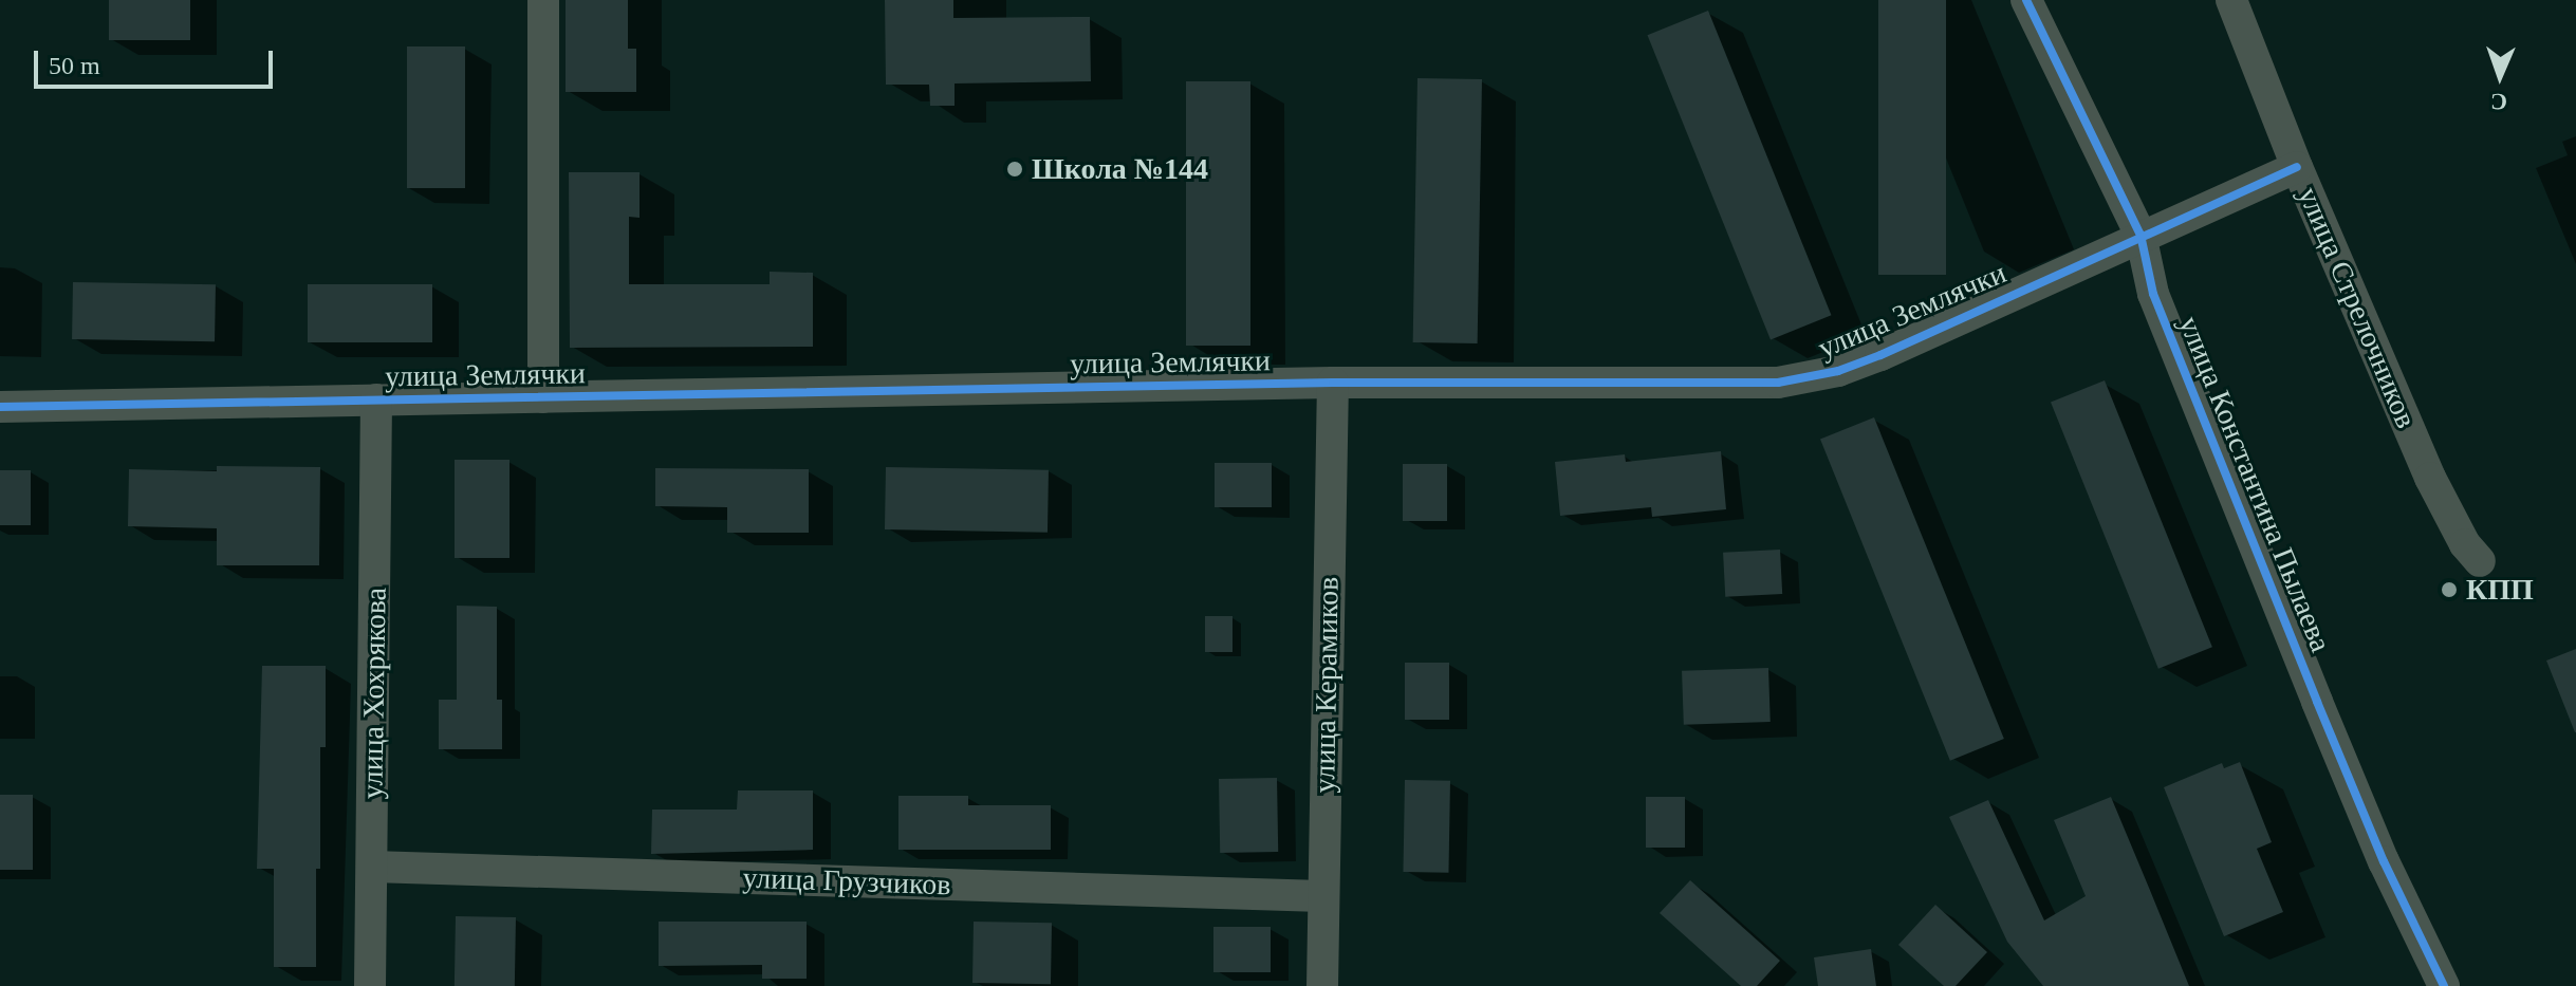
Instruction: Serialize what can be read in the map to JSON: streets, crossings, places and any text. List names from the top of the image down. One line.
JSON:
{"streets":{"street":["улица Стрелочников","улица Землячки","улица Константина Пылаева","улица Керамиков","улица Хохрякова","улица Грузчиков"]},"crossings":[["улица Стрелочников","улица Землячки"],["улица Землячки","улица Константина Пылаева"],["улица Землячки","улица Керамиков"],["улица Землячки","улица Хохрякова"],["улица Керамиков","улица Грузчиков"],["улица Хохрякова","улица Грузчиков"]],"places":["Школа №144","КПП"],"scale_bar":"50 m","north":"bottom"}
